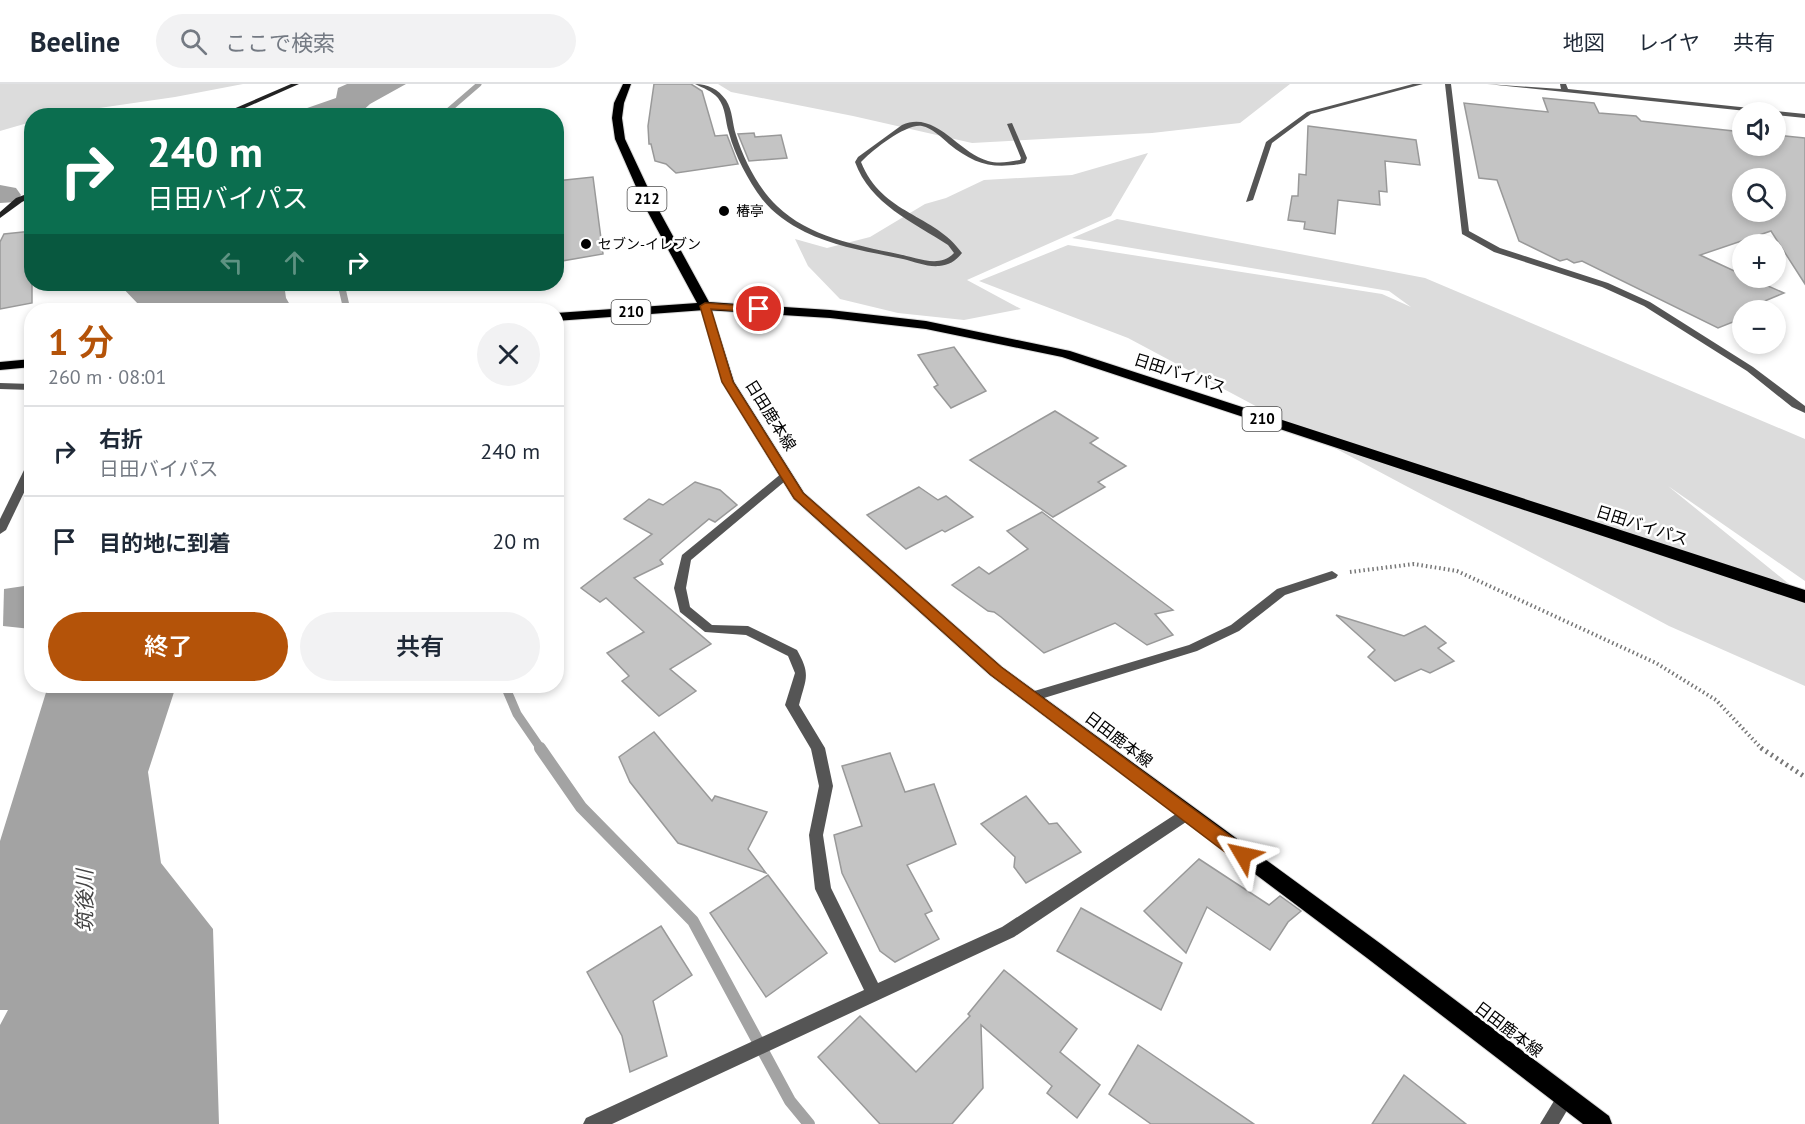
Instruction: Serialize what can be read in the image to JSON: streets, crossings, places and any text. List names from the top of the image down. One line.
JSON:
{"streets":{"highway":["212","210","日田バイパス"],"main road":["日田鹿本線"]},"crossings":[["212","日田バイパス"],["212","日田鹿本線"],["日田バイパス","日田鹿本線"]],"water":["筑後川"],"places":["椿亭","セブン-イレブン"],"page":{"header":"Beeline","search":"ここで検索","nav":["地図","レイヤ","共有"],"map_buttons":["+","−"],"turn":["240 m","日田バイパス"],"heading":["1 分","260 m · 08:01"],"list":[{"name":"右折","note":"日田バイパス","value":"240 m"},{"name":"目的地に到着","value":"20 m"}],"buttons":["終了","共有"]}}
